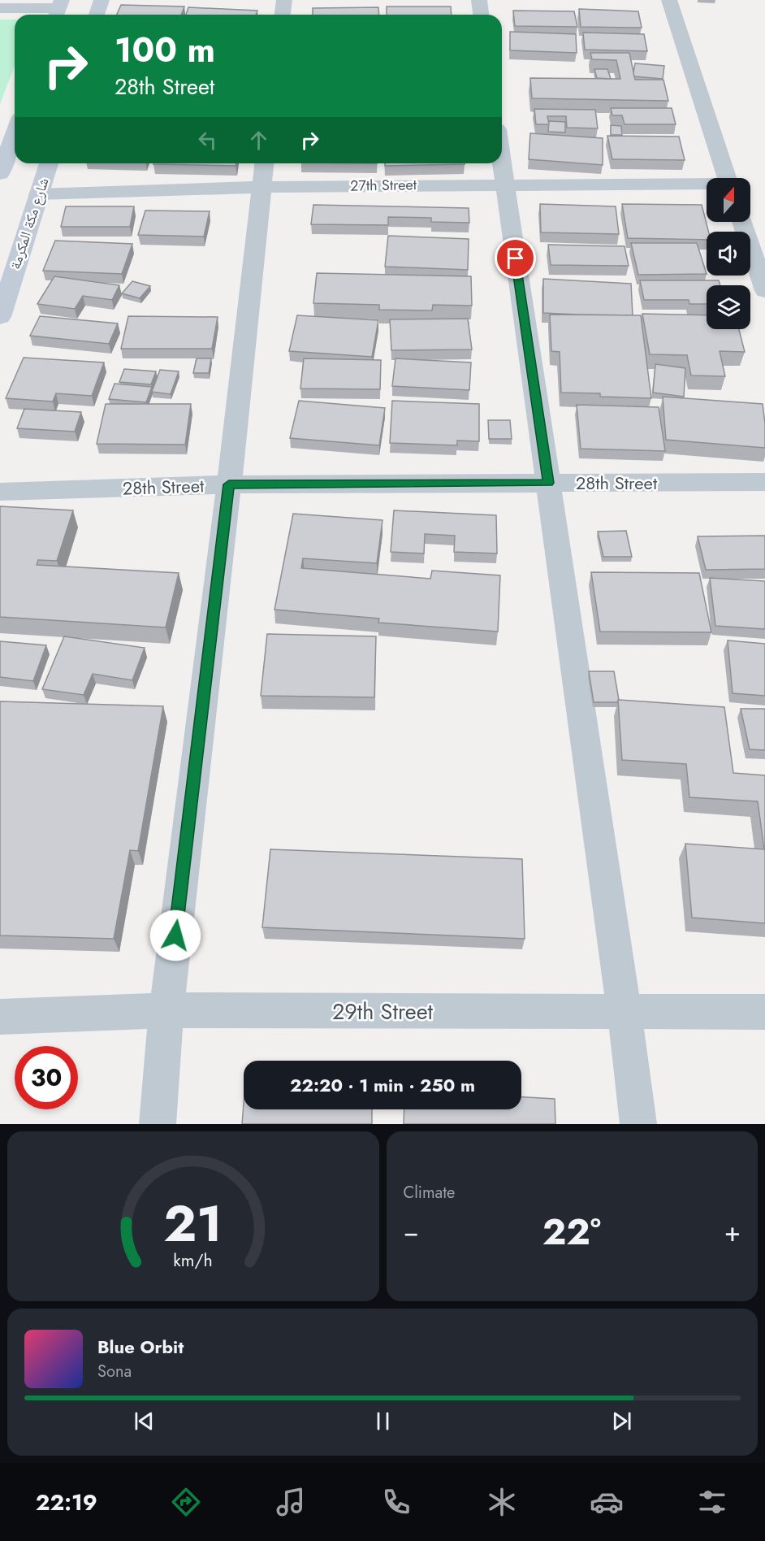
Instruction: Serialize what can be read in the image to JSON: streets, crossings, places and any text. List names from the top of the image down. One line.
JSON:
{"streets":{"main road":["شارع مكة المكرمة"],"street":["27th Street","28th Street","29th Street"]},"crossings":[["27th Street","شارع مكة المكرمة"]],"north":"top","page":{"turn":["100 m","28th Street"],"limit":"30","trip":"22:20 · 1 min · 250 m","tile":"Climate","heat":["−","22°","+"],"song":["Blue Orbit","Sona"],"tabs":"22:19","gauge":["21","km/h"]}}
